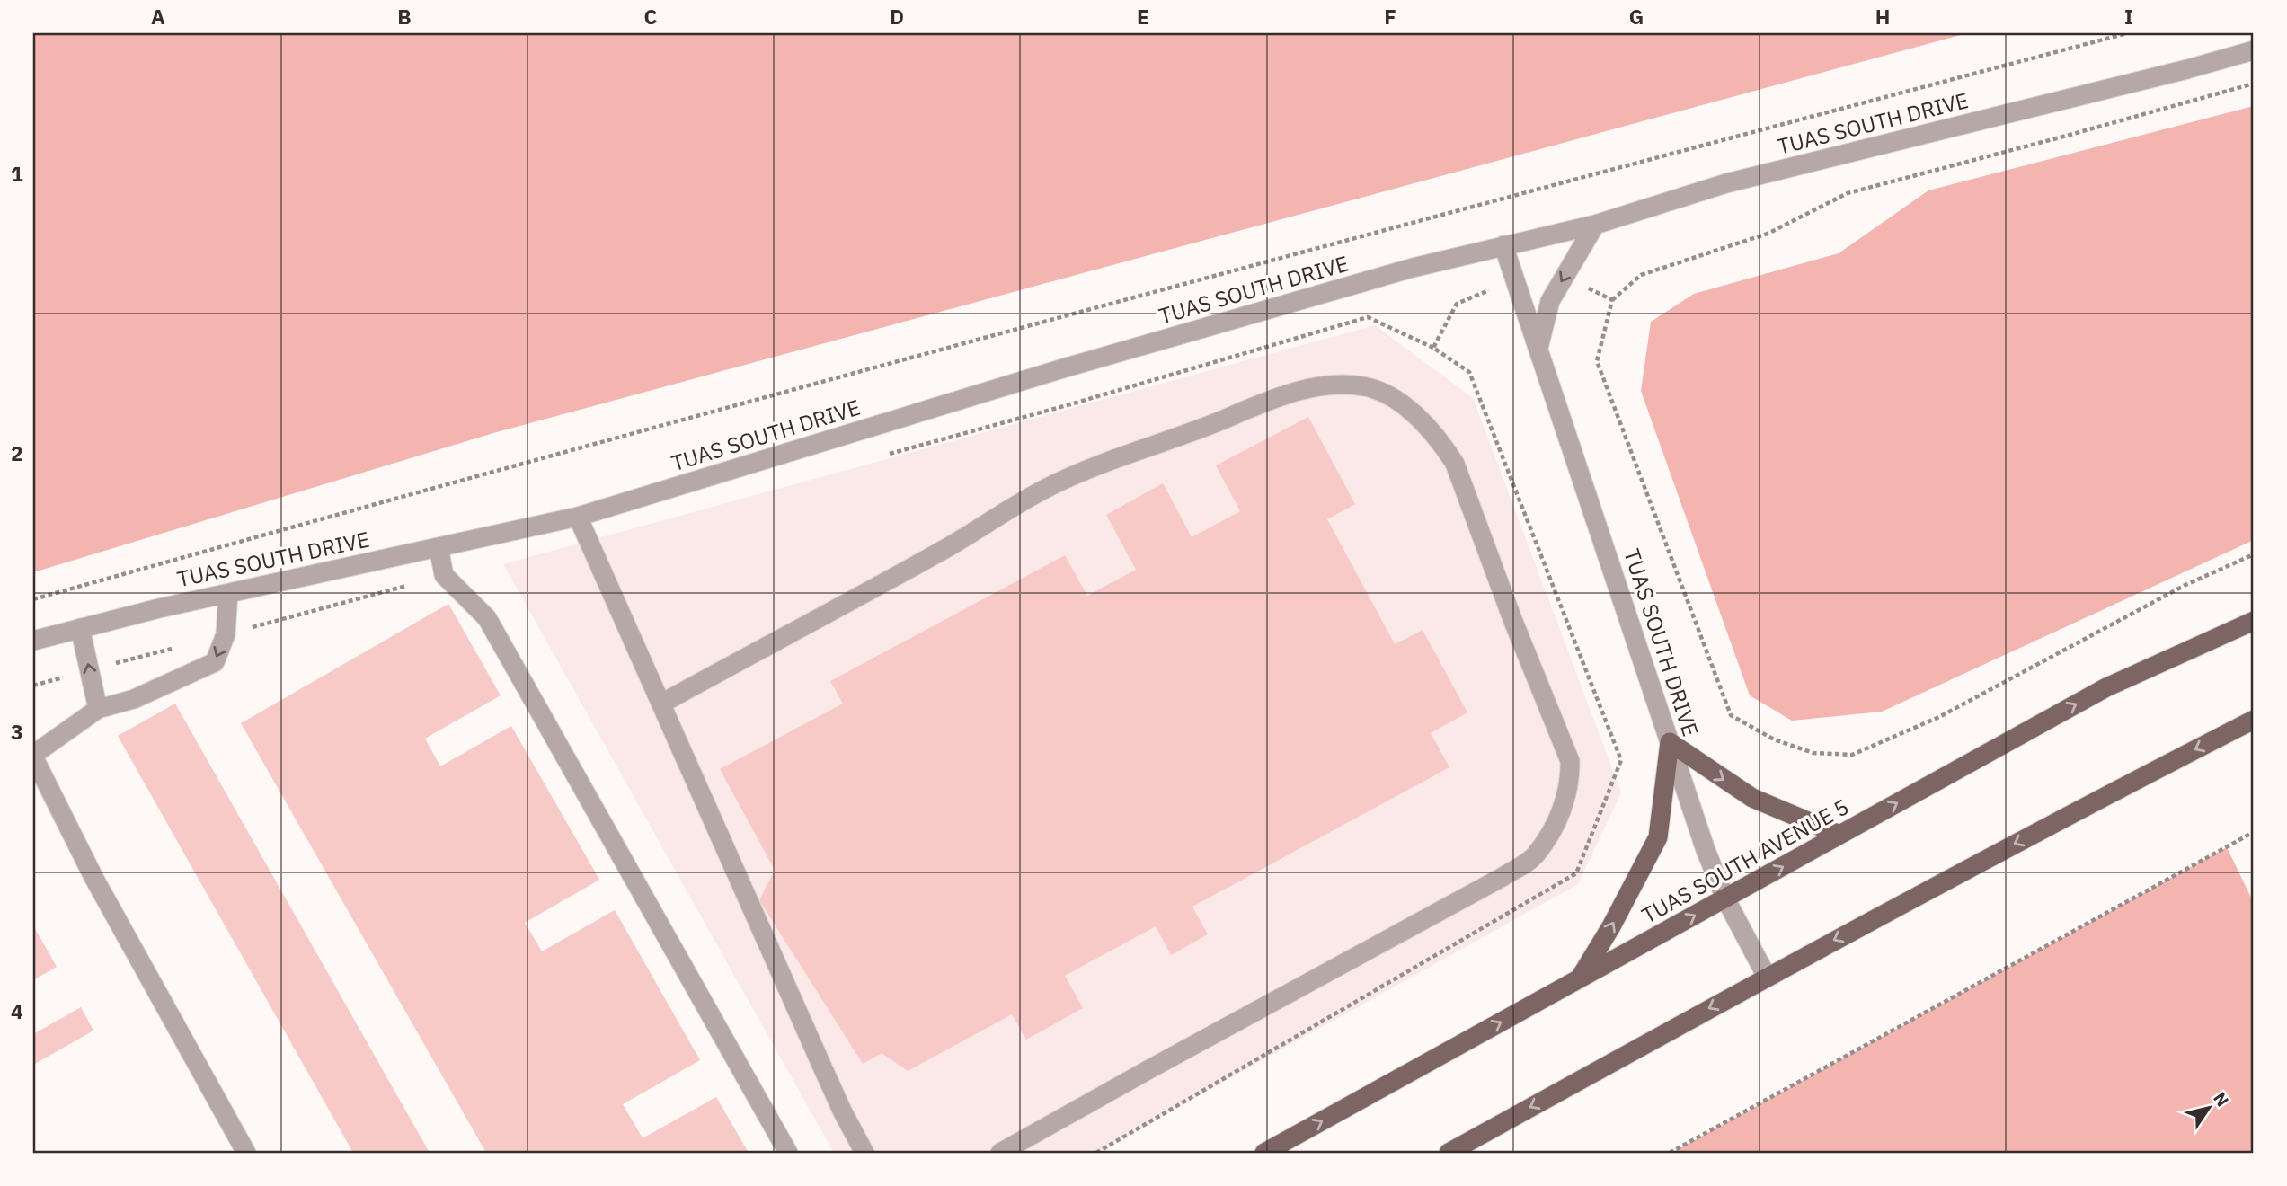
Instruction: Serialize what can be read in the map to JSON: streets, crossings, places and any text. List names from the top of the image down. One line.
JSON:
{"streets":{"main road":["TUAS SOUTH AVENUE 5"],"street":["TUAS SOUTH DRIVE"]},"crossings":[["TUAS SOUTH DRIVE","TUAS SOUTH AVENUE 5"]],"north":"top right","grid":{"columns":["A","B","C","D","E","F","G","H","I"],"rows":["1","2","3","4"]}}
